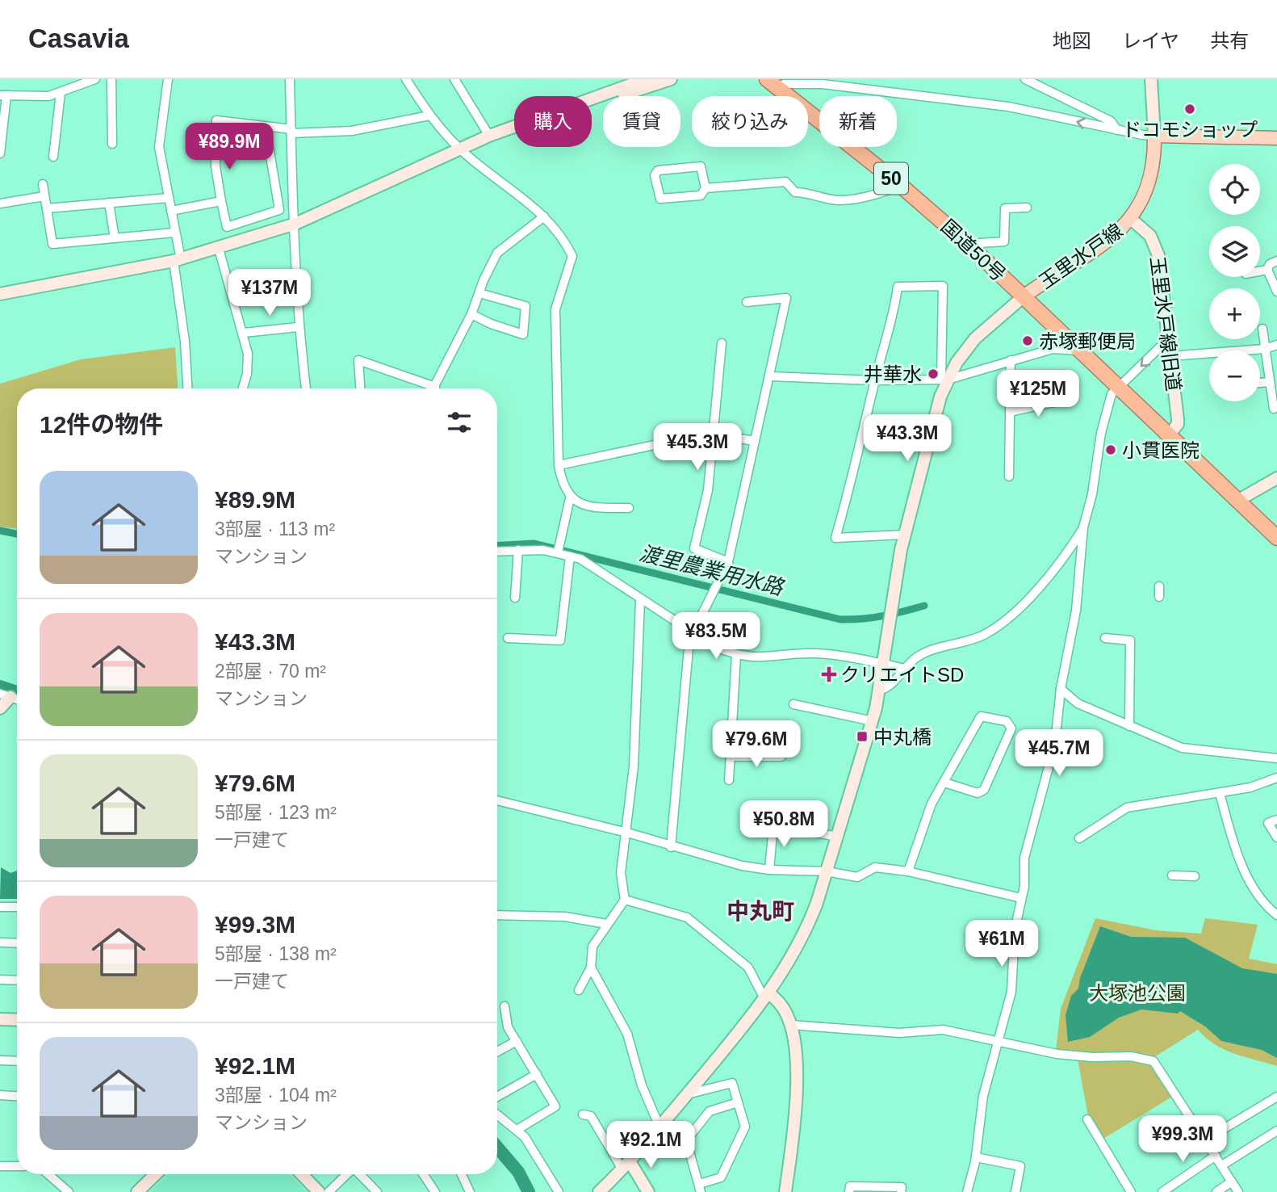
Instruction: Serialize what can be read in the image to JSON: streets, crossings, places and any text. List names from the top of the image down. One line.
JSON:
{"streets":{"highway":["50","国道50号"],"main road":["玉里水戸線"],"street":["玉里水戸線旧道"]},"crossings":[["50","国道50号"],["50","玉里水戸線旧道"],["国道50号","玉里水戸線"],["国道50号","玉里水戸線旧道"],["玉里水戸線","玉里水戸線旧道"]],"districts":["中丸町"],"water":["渡里農業用水路"],"parks":["大塚池公園"],"places":{"other":["ドコモショップ","赤塚郵便局","井華水","小貫医院"],"health":["クリエイトSD"],"transit":["中丸橋"]},"page":{"header":"Casavia","nav":["地図","レイヤ","共有"],"chip":["購入","賃貸","絞り込み","新着"],"price":["¥89.9M","¥137M","¥125M","¥43.3M","¥45.3M","¥83.5M","¥79.6M","¥45.7M","¥50.8M","¥61M","¥99.3M","¥92.1M"],"map_buttons":["+","−"],"heading":"12件の物件","list":[{"name":"¥89.9M","note":"3部屋 · 113 m² · マンション"},{"name":"¥43.3M","note":"2部屋 · 70 m² · マンション"},{"name":"¥79.6M","note":"5部屋 · 123 m² · 一戸建て"},{"name":"¥99.3M","note":"5部屋 · 138 m² · 一戸建て"},{"name":"¥92.1M","note":"3部屋 · 104 m² · マンション"}]}}
